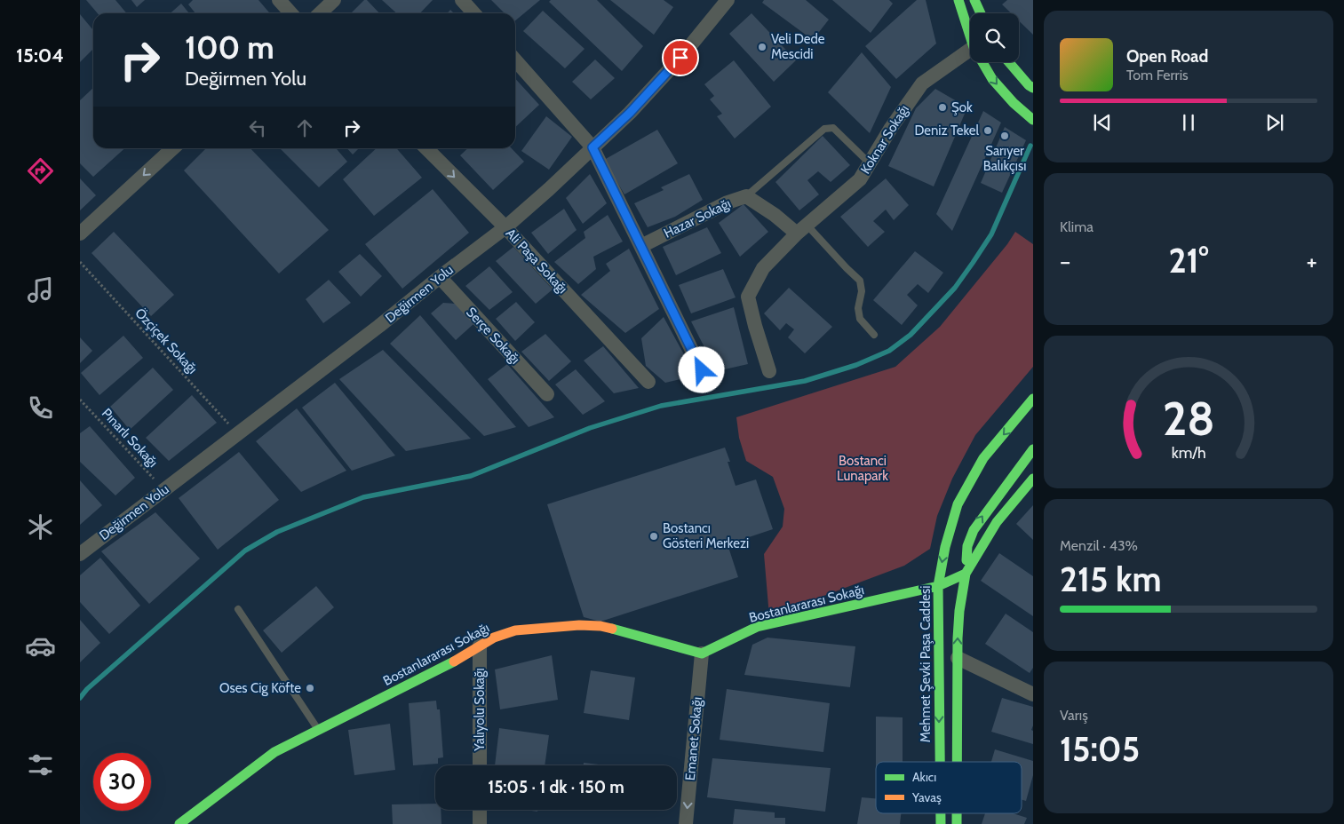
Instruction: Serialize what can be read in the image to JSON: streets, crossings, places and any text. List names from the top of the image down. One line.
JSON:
{"streets":{"main road":["Bostanlararası Sokağı","Mehmet Şevki Paşa Caddesi"],"street":["Koknar Sokağı","Hazar Sokağı","Ali Paşa Sokağı","Değirmen Yolu","Serçe Sokağı","Yalıyolu Sokağı","Emanet Sokağı"],"path":["Özçiçek Sokağı","Pınarlı Sokağı"]},"crossings":[["Koknar Sokağı","Hazar Sokağı"],["Ali Paşa Sokağı","Değirmen Yolu"],["Değirmen Yolu","Serçe Sokağı"],["Değirmen Yolu","Özçiçek Sokağı"],["Değirmen Yolu","Pınarlı Sokağı"],["Bostanlararası Sokağı","Mehmet Şevki Paşa Caddesi"],["Bostanlararası Sokağı","Yalıyolu Sokağı"],["Bostanlararası Sokağı","Emanet Sokağı"]],"one_way":["Emanet Sokağı"],"parks":["Bostanci Lunapark"],"places":["Veli Dede Mescidi","Şok","Deniz Tekel","Sarıyer Balıkçısı","Bostancı Gösteri Merkezi","Oses Cig Köfte"],"legend":["Akıcı","Yavaş"],"page":{"tabs":"15:04","turn":["100 m","Değirmen Yolu"],"song":["Open Road","Tom Ferris"],"tile":["Klima",["Menzil · 43%","215 km"],["Varış","15:05"]],"heat":["−","21°","+"],"limit":"30","trip":"15:05 · 1 dk · 150 m","gauge":["28","km/h"]}}
